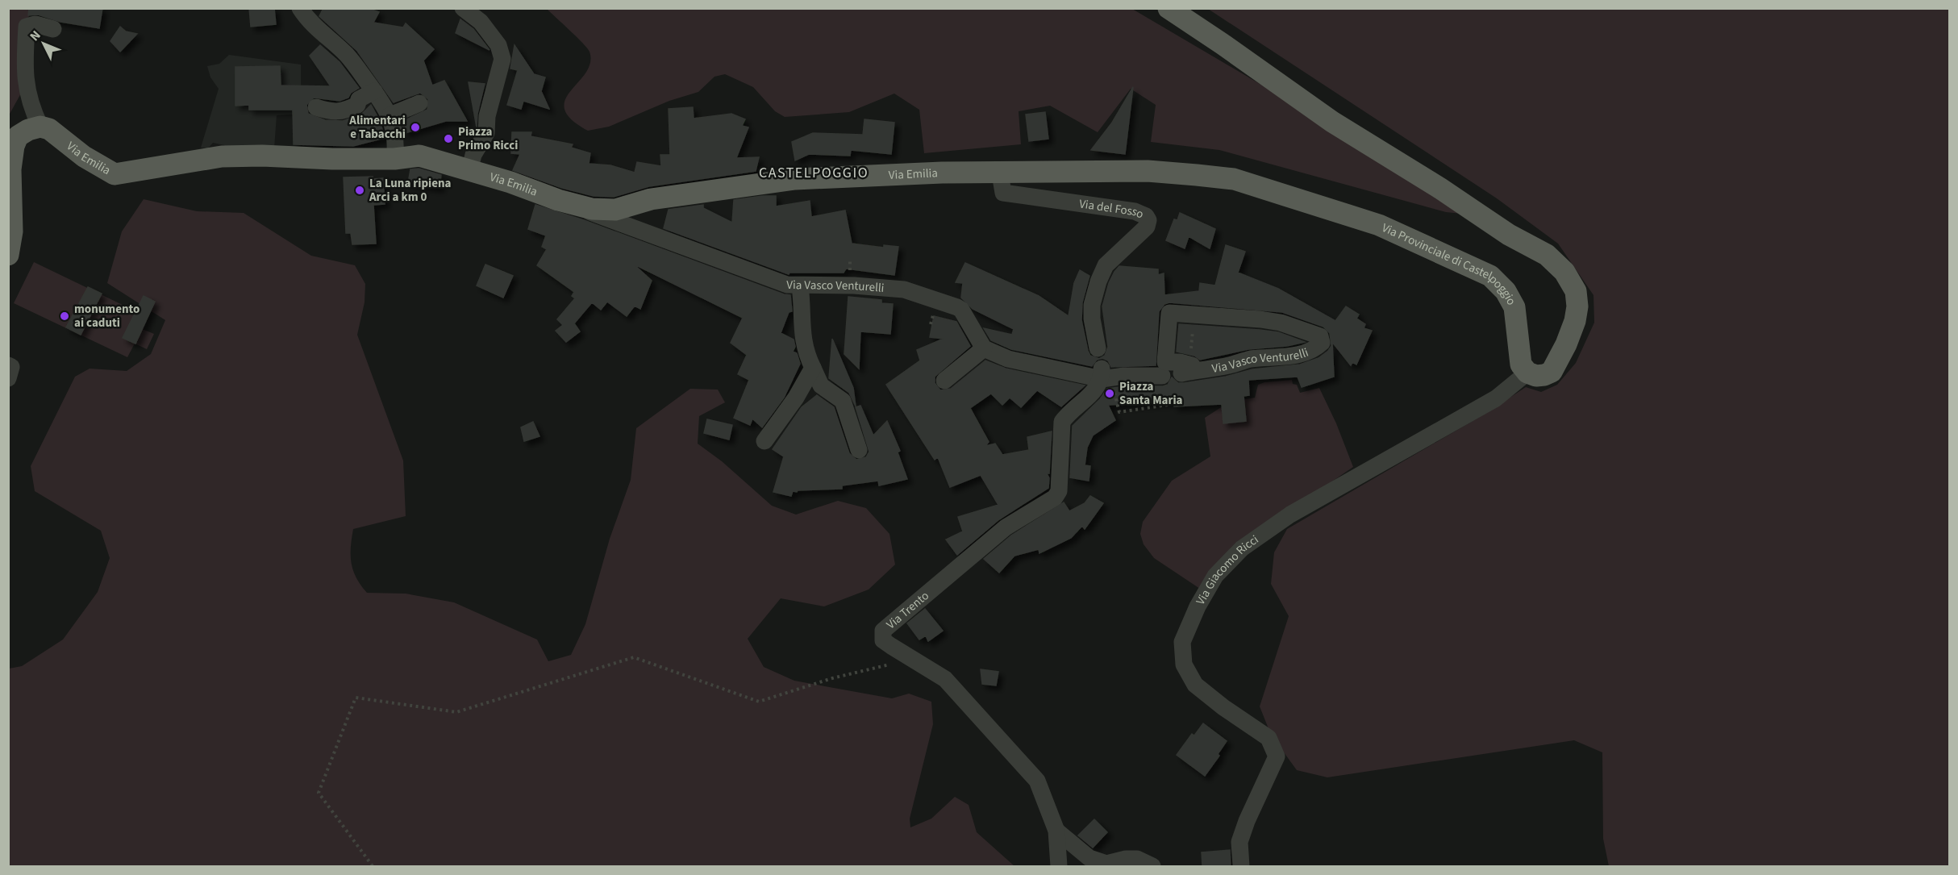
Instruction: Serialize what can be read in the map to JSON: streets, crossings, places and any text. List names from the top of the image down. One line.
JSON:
{"streets":{"main road":["Via Emilia","Via Provinciale di Castelpoggio"],"street":["Via del Fosso","Via Vasco Venturelli","Via Giacomo Ricci","Via Trento"]},"crossings":[["Via Emilia","Via del Fosso"],["Via Emilia","Via Provinciale di Castelpoggio"],["Via Emilia","Via Vasco Venturelli"],["Via del Fosso","Via Provinciale di Castelpoggio"],["Via Provinciale di Castelpoggio","Via Giacomo Ricci"]],"districts":["CASTELPOGGIO"],"places":["Alimentari e Tabacchi","Piazza Primo Ricci","La Luna ripiena Arci a km 0","monumento ai caduti","Piazza Santa Maria"],"north":"top left"}
